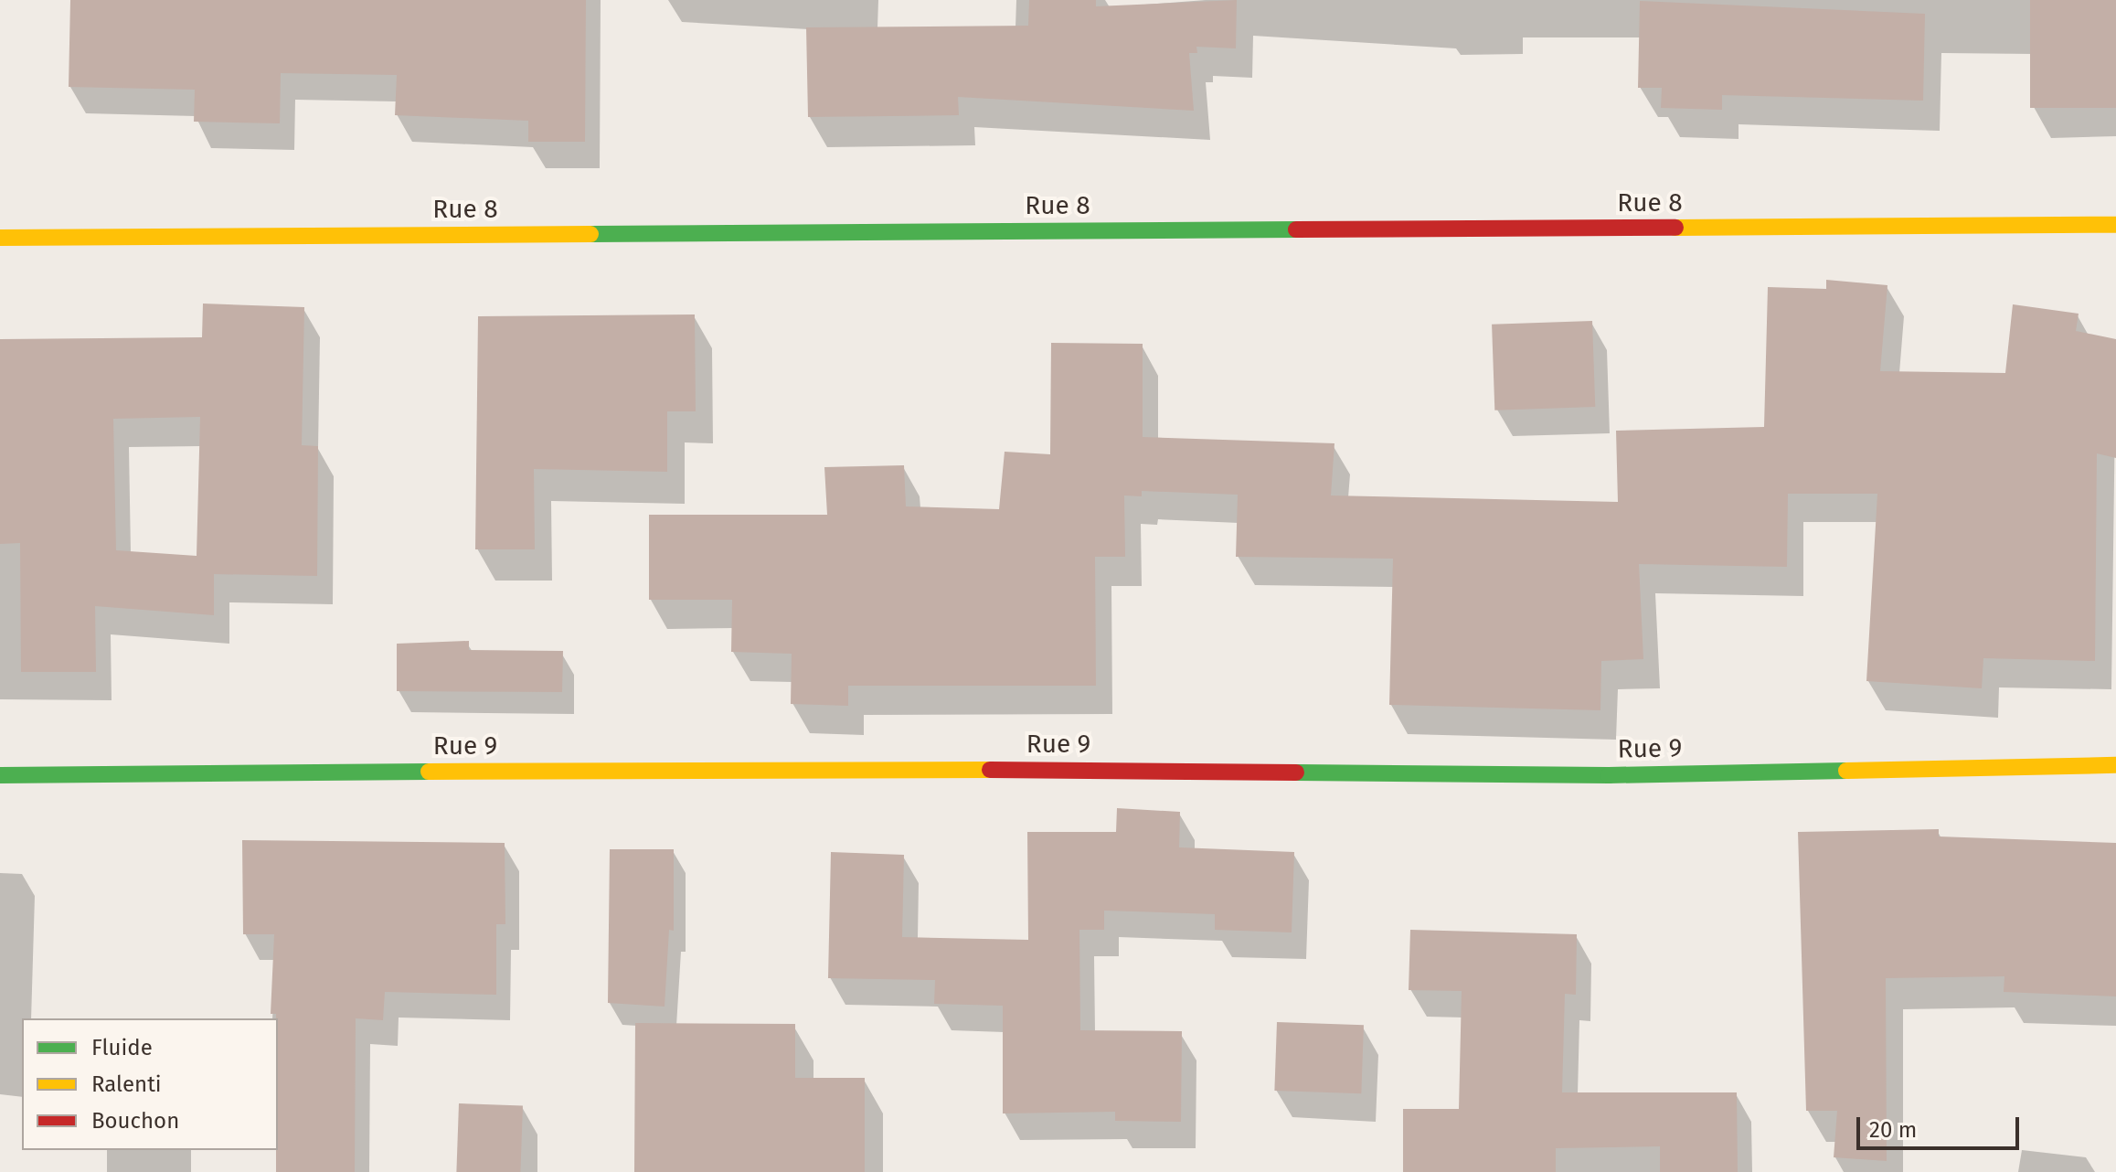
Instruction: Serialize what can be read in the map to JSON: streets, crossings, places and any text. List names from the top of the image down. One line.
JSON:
{"streets":{"street":["Rue 8","Rue 9"]},"legend":["Fluide","Ralenti","Bouchon"],"scale_bar":"20 m"}
